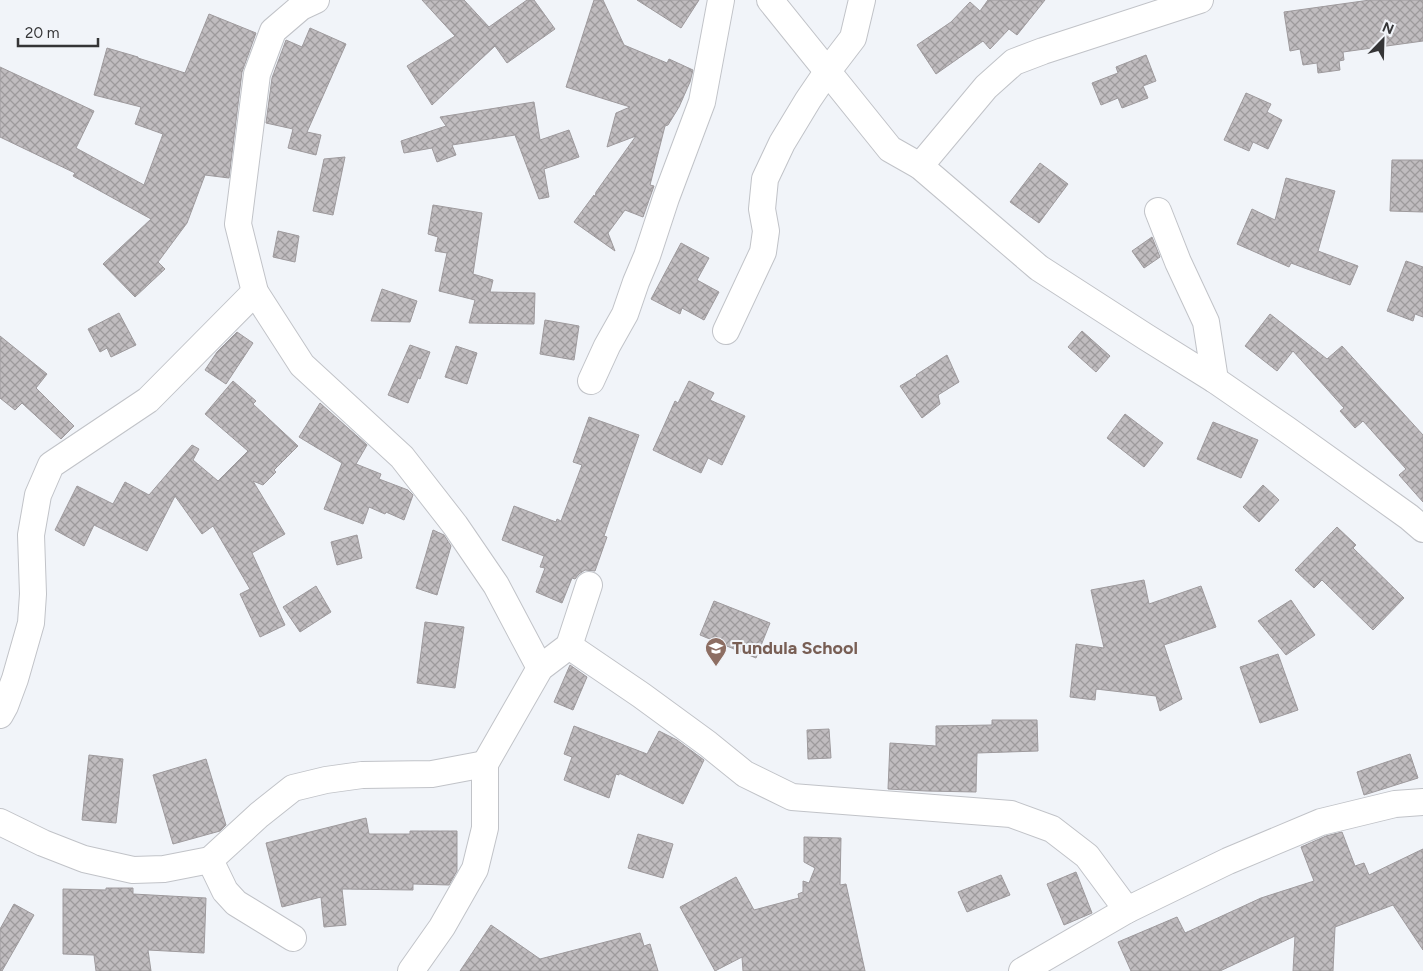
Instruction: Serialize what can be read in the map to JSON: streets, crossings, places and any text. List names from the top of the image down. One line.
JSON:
{"places":{"school or university":["Tundula School"]},"scale_bar":"20 m","north":"top right"}
